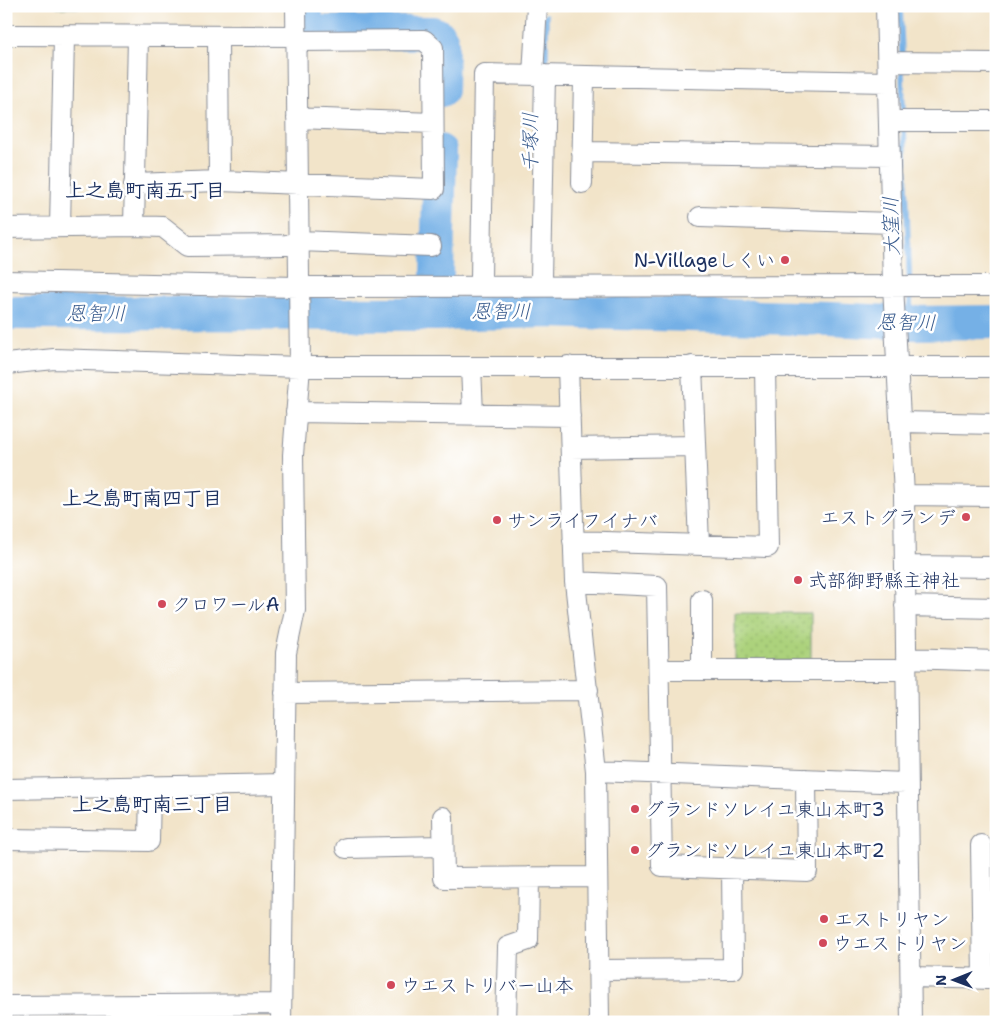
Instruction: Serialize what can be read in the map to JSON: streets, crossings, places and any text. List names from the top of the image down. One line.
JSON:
{"districts":["上之島町南五丁目","上之島町南四丁目","上之島町南三丁目"],"water":["千塚川","大窪川","恩智川"],"places":["N-Villageしくい","エストグランデ","サンライフイナバ","式部御野縣主神社","クロワールA","グランドソレイユ東山本町3","グランドソレイユ東山本町2","エストリヤン","ウエストリヤン","ウエストリバー山本"],"north":"left"}
